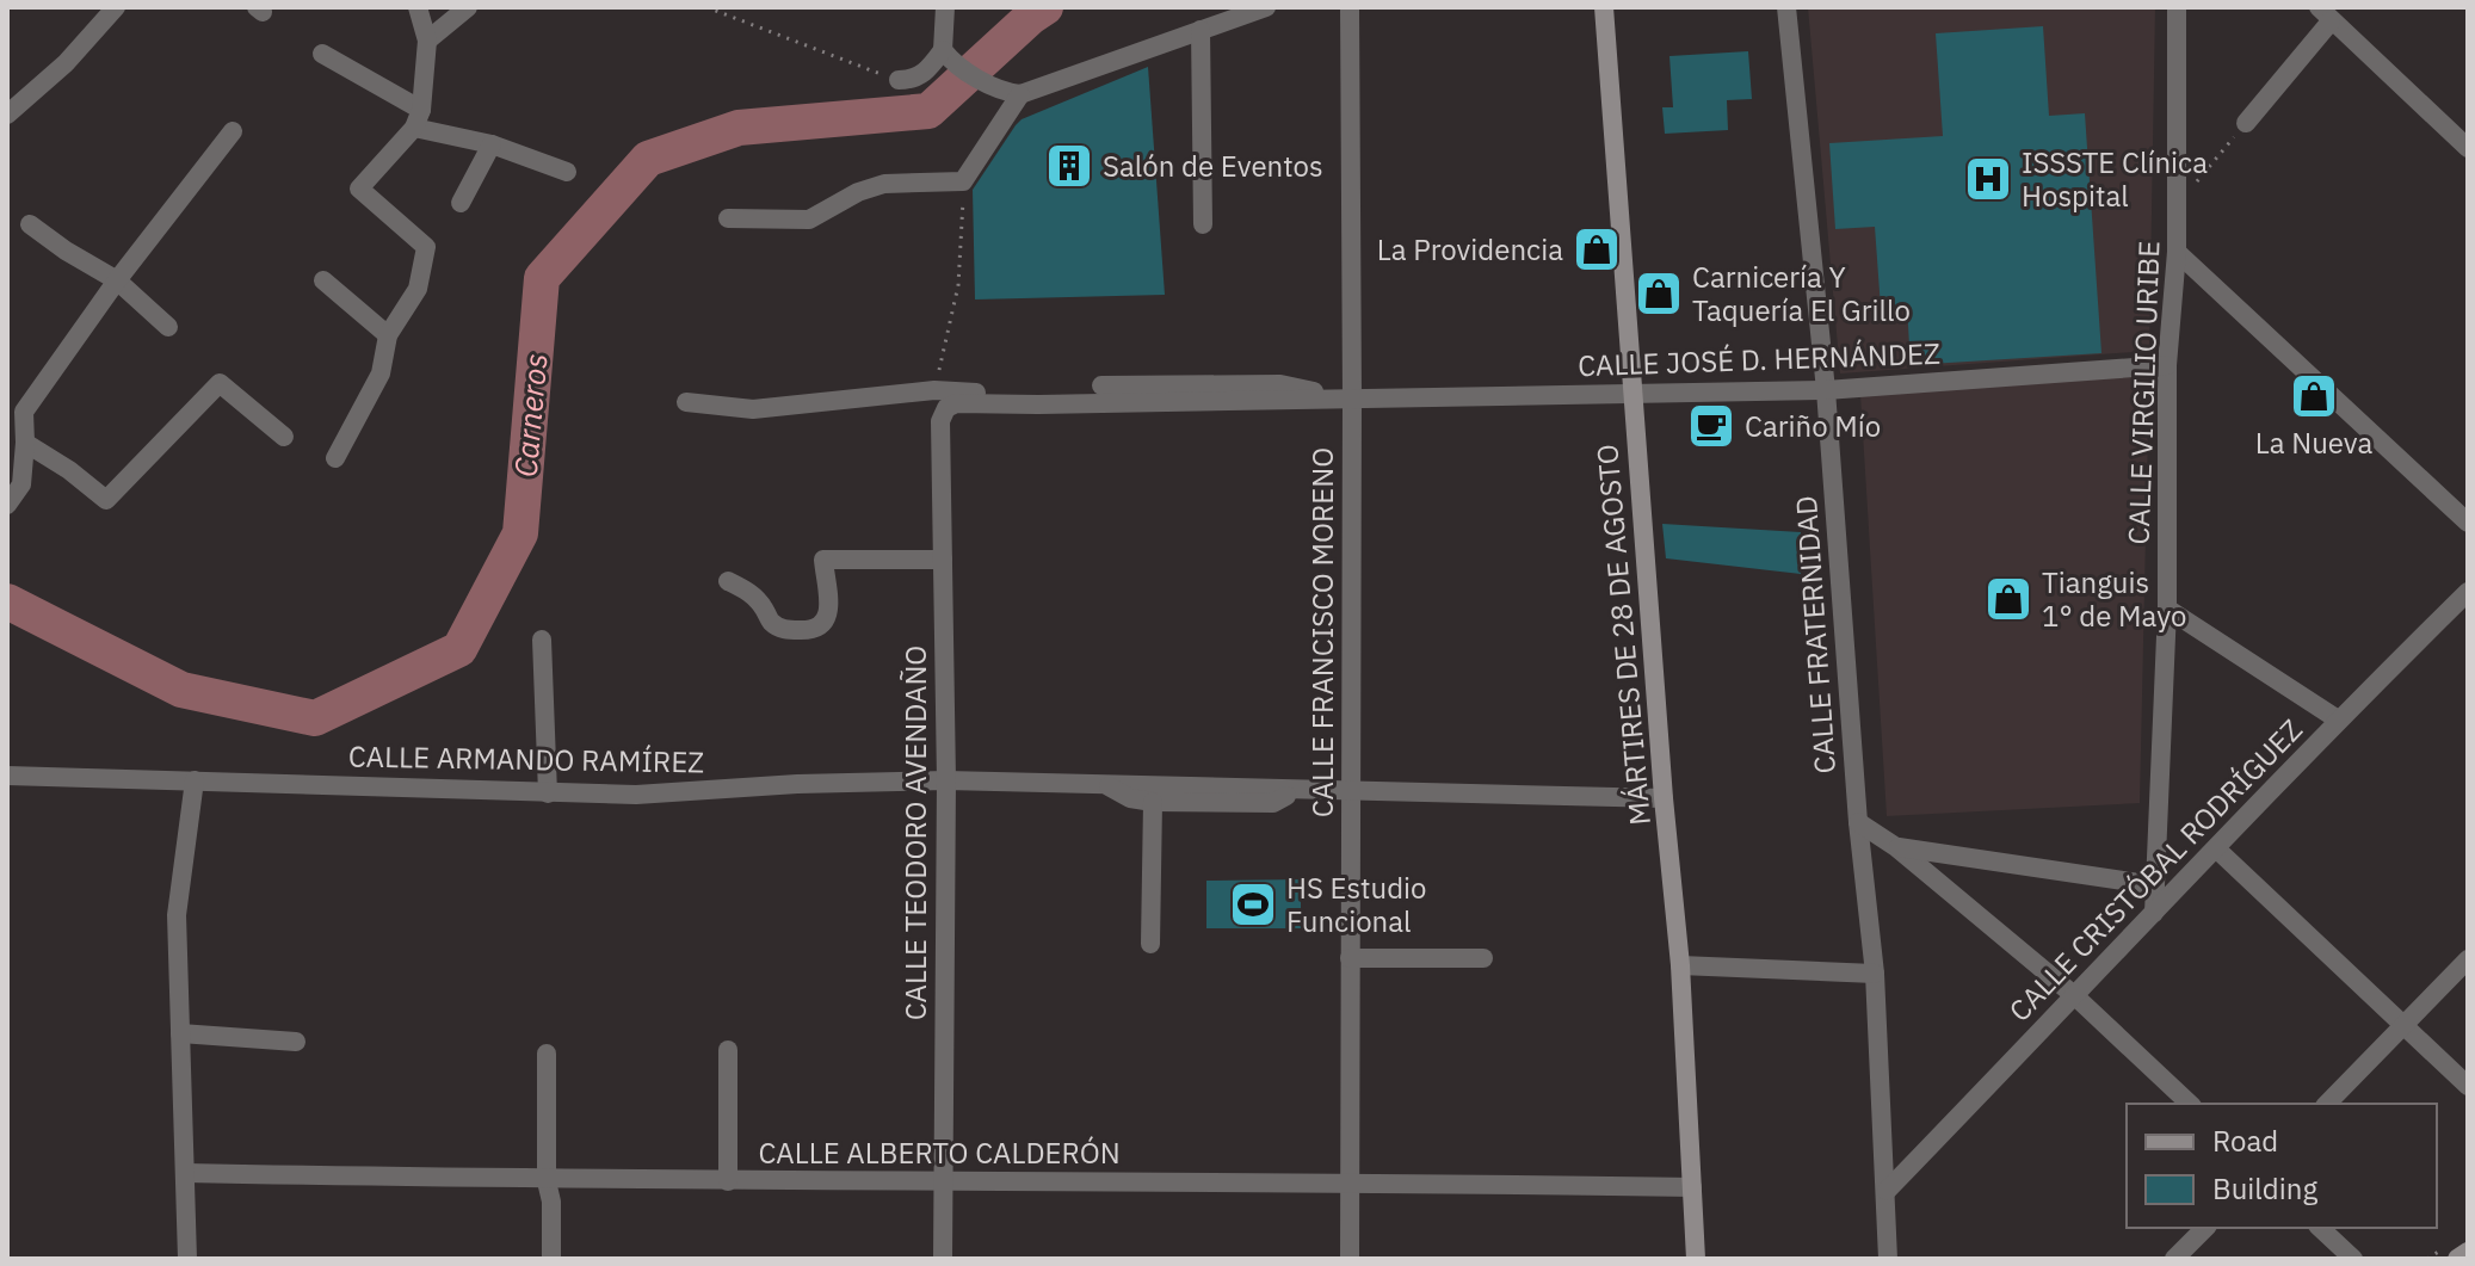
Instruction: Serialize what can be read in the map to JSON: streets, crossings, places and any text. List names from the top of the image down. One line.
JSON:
{"streets":{"main road":["MÁRTIRES DE 28 DE AGOSTO"],"street":["CALLE JOSÉ D. HERNÁNDEZ","CALLE VIRGILIO URIBE","CALLE FRANCISCO MORENO","CALLE FRATERNIDAD","CALLE ARMANDO RAMÍREZ","CALLE TEODORO AVENDAÑO","CALLE CRISTÓBAL RODRÍGUEZ","CALLE ALBERTO CALDERÓN"]},"crossings":[["CALLE JOSÉ D. HERNÁNDEZ","CALLE VIRGILIO URIBE"],["CALLE JOSÉ D. HERNÁNDEZ","CALLE FRANCISCO MORENO"],["CALLE JOSÉ D. HERNÁNDEZ","MÁRTIRES DE 28 DE AGOSTO"],["CALLE JOSÉ D. HERNÁNDEZ","CALLE FRATERNIDAD"],["CALLE JOSÉ D. HERNÁNDEZ","CALLE TEODORO AVENDAÑO"],["CALLE VIRGILIO URIBE","CALLE CRISTÓBAL RODRÍGUEZ"],["CALLE FRANCISCO MORENO","CALLE ARMANDO RAMÍREZ"],["CALLE FRANCISCO MORENO","CALLE ALBERTO CALDERÓN"],["MÁRTIRES DE 28 DE AGOSTO","CALLE ARMANDO RAMÍREZ"],["MÁRTIRES DE 28 DE AGOSTO","CALLE ALBERTO CALDERÓN"],["CALLE FRATERNIDAD","CALLE CRISTÓBAL RODRÍGUEZ"],["CALLE ARMANDO RAMÍREZ","CALLE TEODORO AVENDAÑO"],["CALLE TEODORO AVENDAÑO","CALLE ALBERTO CALDERÓN"]],"water":["Carneros"],"places":{"building":["Salón de Eventos"],"hospital":["ISSSTE Clínica Hospital"],"shop":["La Providencia","Carnicería Y Taquería El Grillo","La Nueva","Tianguis 1° de Mayo"],"cafe":["Cariño Mío"],"sports":["HS Estudio Funcional"]},"legend":["Road","Building"]}
